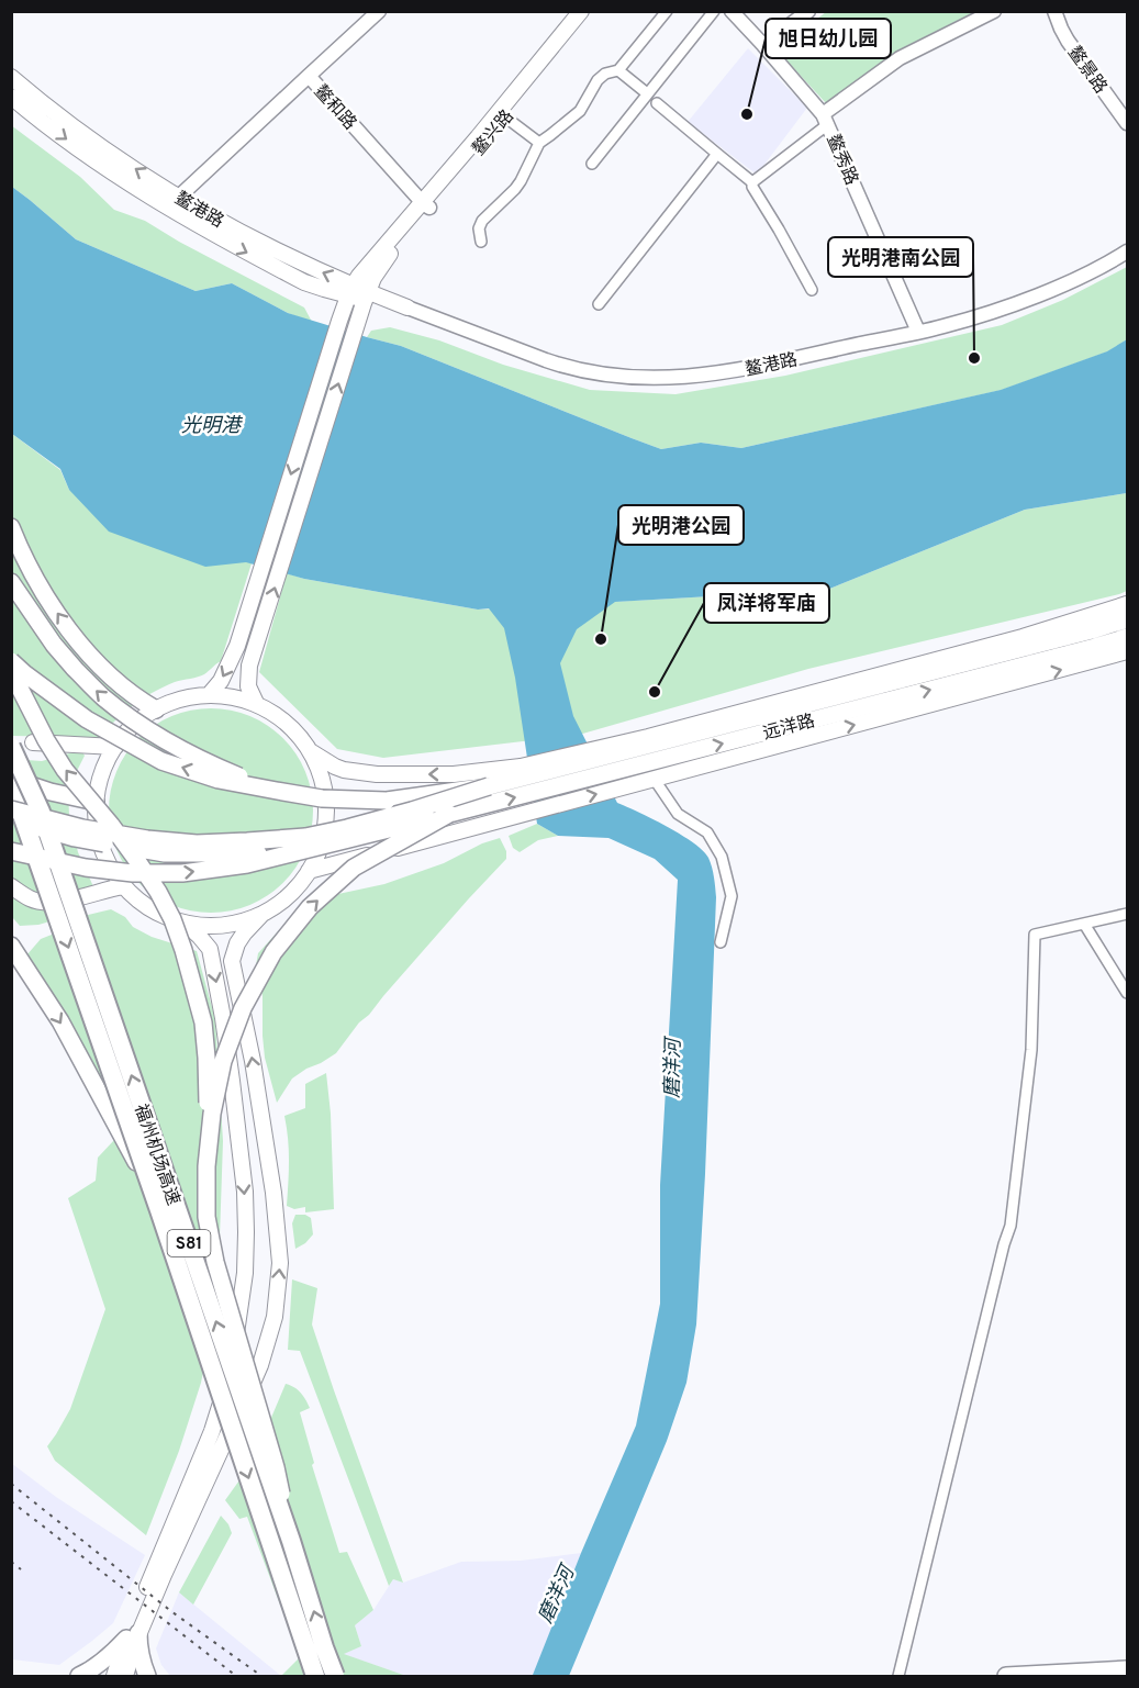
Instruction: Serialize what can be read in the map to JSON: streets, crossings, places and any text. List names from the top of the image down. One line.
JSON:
{"streets":{"highway":["福州机场高速","S81"],"main road":["鳌兴路","鳌港路","远洋路"],"street":["鳌景路","鳌和路","鳌秀路"]},"crossings":[["鳌和路","鳌兴路"],["鳌秀路","鳌港路"]],"water":["光明港","磨洋河"],"places":["旭日幼儿园","光明港南公园","光明港公园","凤洋将军庙"]}
